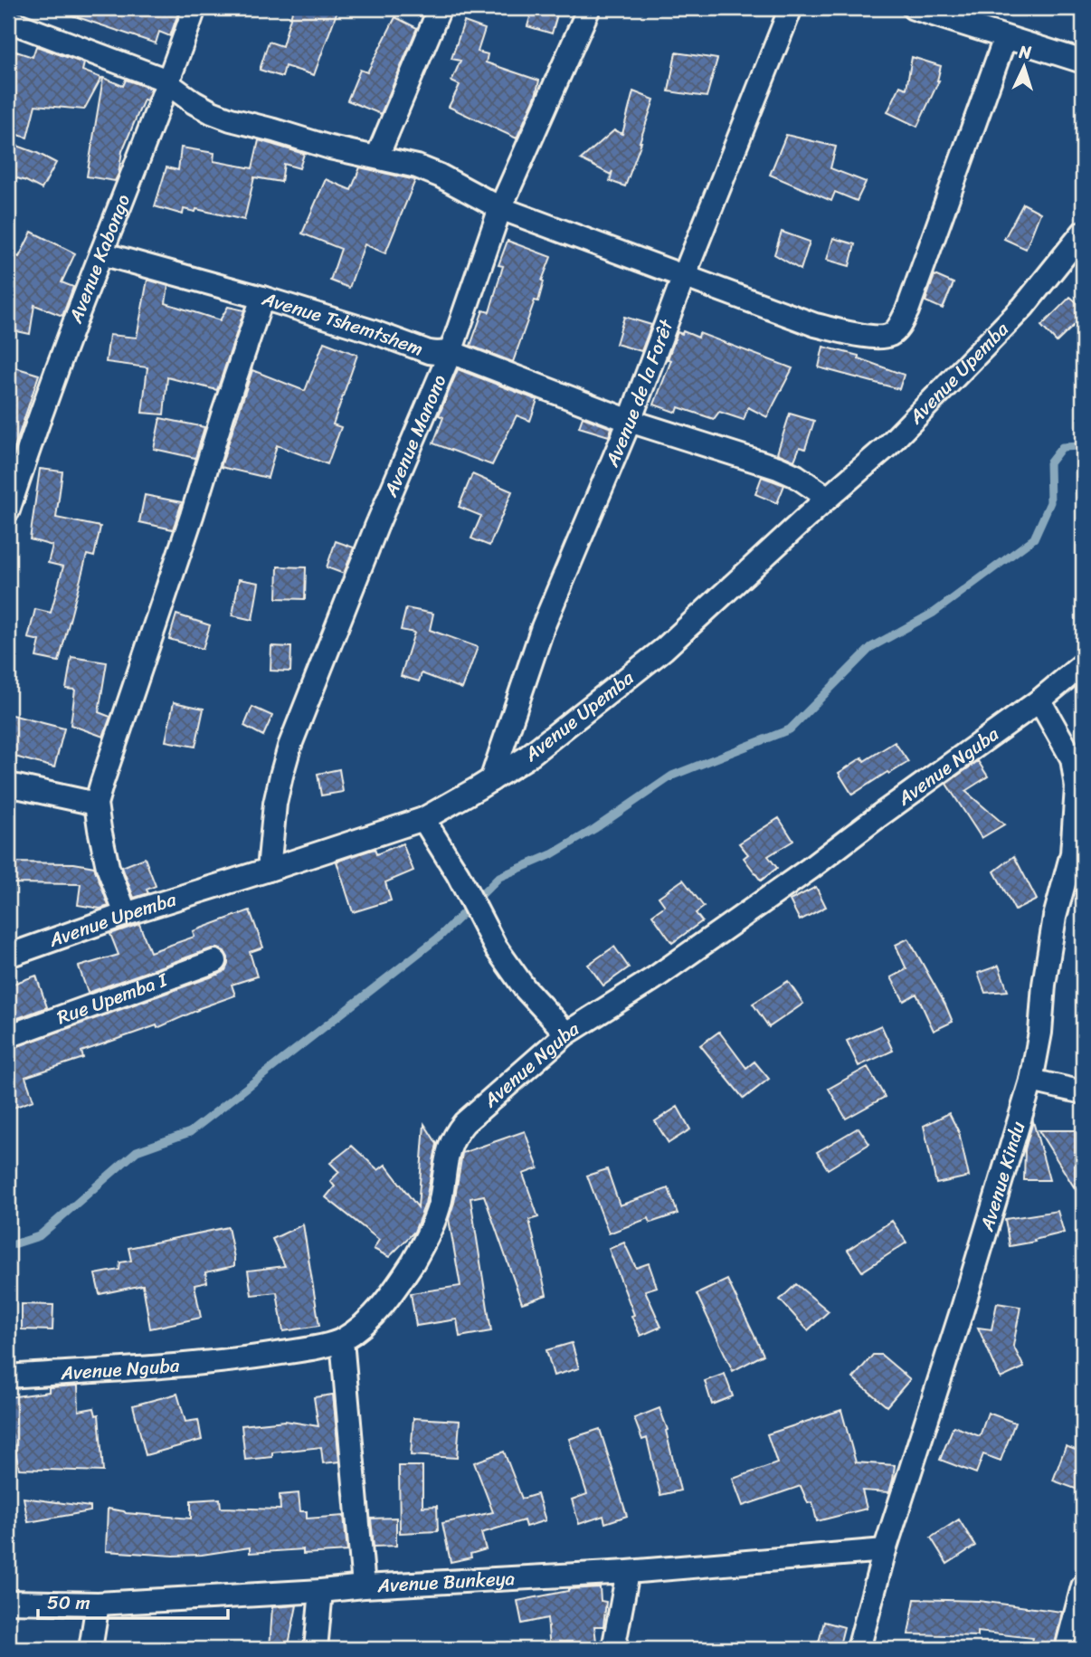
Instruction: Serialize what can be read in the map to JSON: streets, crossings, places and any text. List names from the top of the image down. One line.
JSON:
{"streets":{"street":["Avenue Kabongo","Avenue Tshemtshem","Avenue Upemba","Avenue de la Forêt","Avenue Manono","Avenue Nguba","Rue Upemba I","Avenue Kindu","Avenue Bunkeya"]},"crossings":[["Avenue Kabongo","Avenue Tshemtshem"],["Avenue Tshemtshem","Avenue Upemba"],["Avenue Tshemtshem","Avenue de la Forêt"],["Avenue Tshemtshem","Avenue Manono"],["Avenue Upemba","Avenue de la Forêt"],["Avenue Upemba","Avenue Manono"],["Avenue Nguba","Avenue Kindu"],["Avenue Kindu","Avenue Bunkeya"]],"scale_bar":"50 m","north":"top"}
